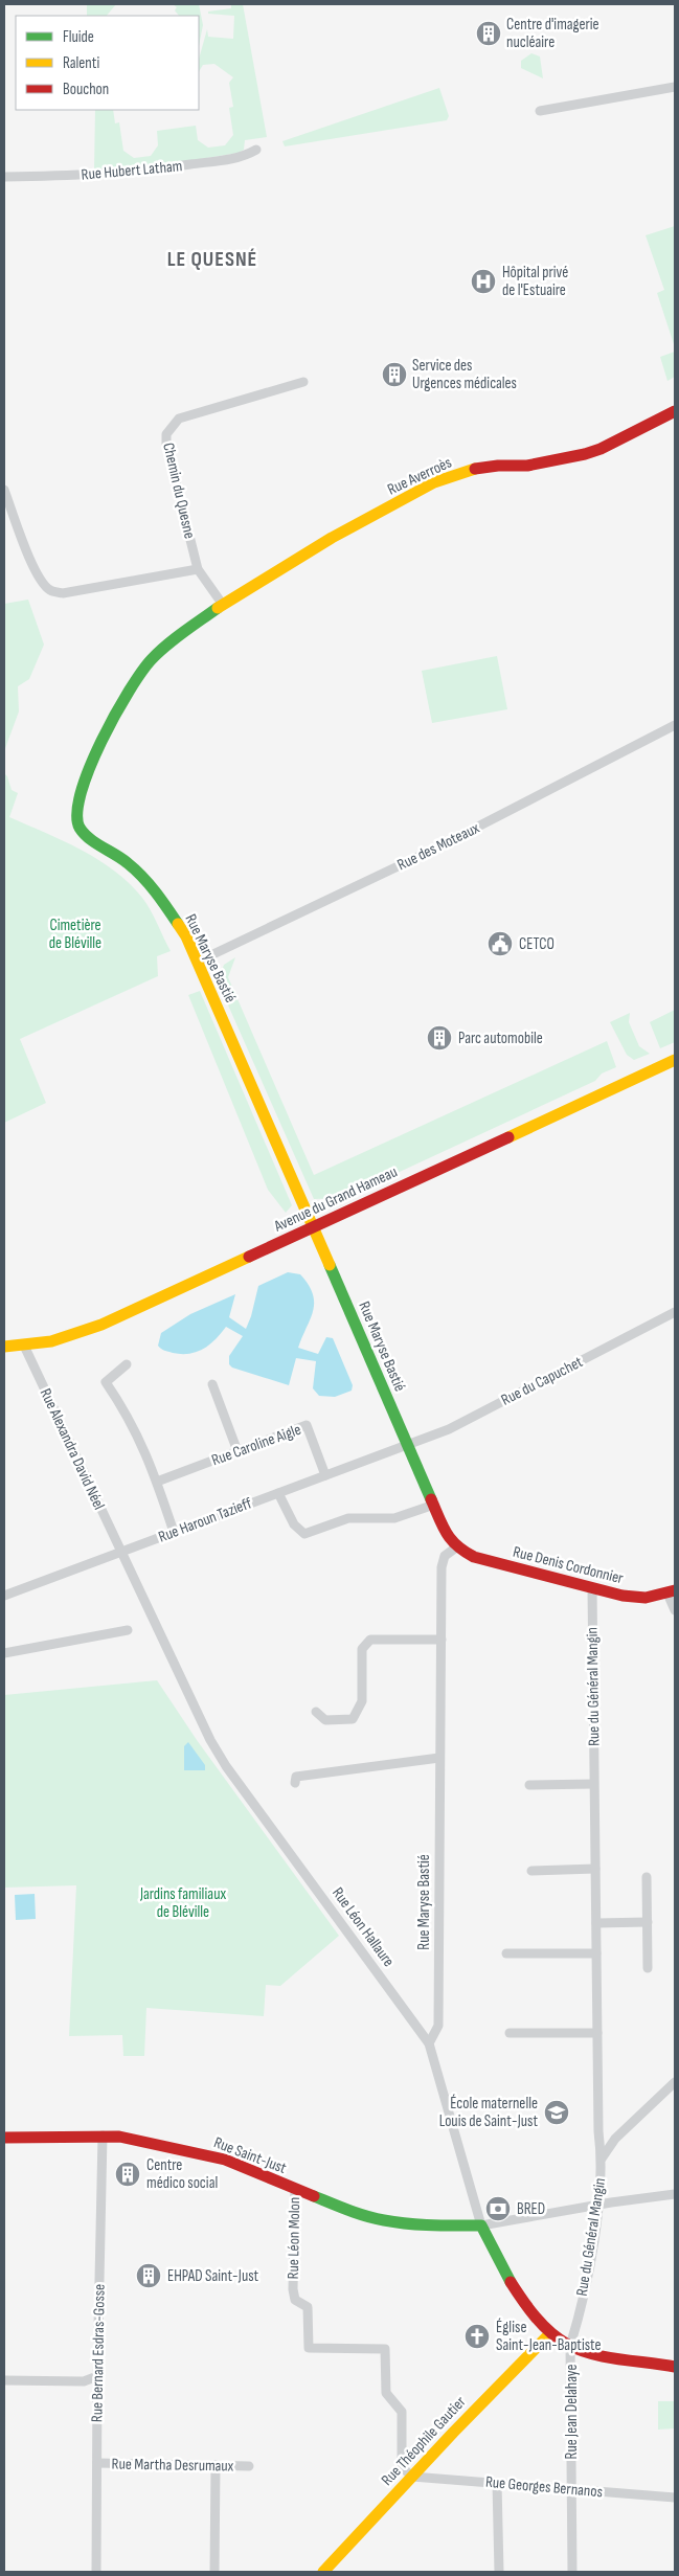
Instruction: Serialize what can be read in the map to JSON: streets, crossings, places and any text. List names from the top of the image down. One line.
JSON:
{"streets":{"street":["Rue Hubert Latham","Rue Averroès","Chemin du Quesne","Rue des Moteaux","Rue Maryse Bastié","Avenue du Grand Hameau","Rue du Capuchet","Rue Caroline Aigle","Rue Alexandra David Néel","Rue Haroun Tazieff","Rue Denis Cordonnier","Rue du Général Mangin","Rue Léon Hallaure","Rue Saint-Just","Rue Léon Molon","Rue Bernard Esdras-Gosse","Rue Jean Delahaye","Rue Théophile Gautier","Rue Martha Desrumaux","Rue Georges Bernanos"]},"crossings":[["Rue Averroès","Rue Maryse Bastié"],["Rue des Moteaux","Rue Maryse Bastié"],["Rue Maryse Bastié","Avenue du Grand Hameau"],["Rue Maryse Bastié","Rue du Capuchet"],["Rue Maryse Bastié","Rue Haroun Tazieff"],["Rue Maryse Bastié","Rue Denis Cordonnier"],["Rue Maryse Bastié","Rue Léon Hallaure"],["Avenue du Grand Hameau","Rue Alexandra David Néel"],["Rue du Capuchet","Rue Haroun Tazieff"],["Rue Caroline Aigle","Rue Haroun Tazieff"],["Rue Alexandra David Néel","Rue Haroun Tazieff"],["Rue Alexandra David Néel","Rue Léon Hallaure"],["Rue Haroun Tazieff","Rue Léon Hallaure"],["Rue Denis Cordonnier","Rue du Général Mangin"],["Rue du Général Mangin","Rue Jean Delahaye"],["Rue Léon Hallaure","Rue Saint-Just"],["Rue Léon Hallaure","Rue Théophile Gautier"],["Rue Saint-Just","Rue Léon Molon"],["Rue Saint-Just","Rue Bernard Esdras-Gosse"],["Rue Léon Molon","Rue Théophile Gautier"],["Rue Léon Molon","Rue Georges Bernanos"],["Rue Bernard Esdras-Gosse","Rue Martha Desrumaux"],["Rue Jean Delahaye","Rue Georges Bernanos"],["Rue Théophile Gautier","Rue Georges Bernanos"]],"districts":["LE QUESNÉ"],"parks":["Cimetière de Bléville","Jardins familiaux de Bléville"],"places":{"building":["Centre d'imagerie nucléaire","Service des Urgences médicales","Parc automobile","Centre médico social","EHPAD Saint-Just"],"hospital":["Hôpital privé de l'Estuaire"],"public building":["CETCO"],"school or university":["École maternelle Louis de Saint-Just"],"bank":["BRED"],"church":["Église Saint-Jean-Baptiste"]},"legend":["Fluide","Ralenti","Bouchon"]}
